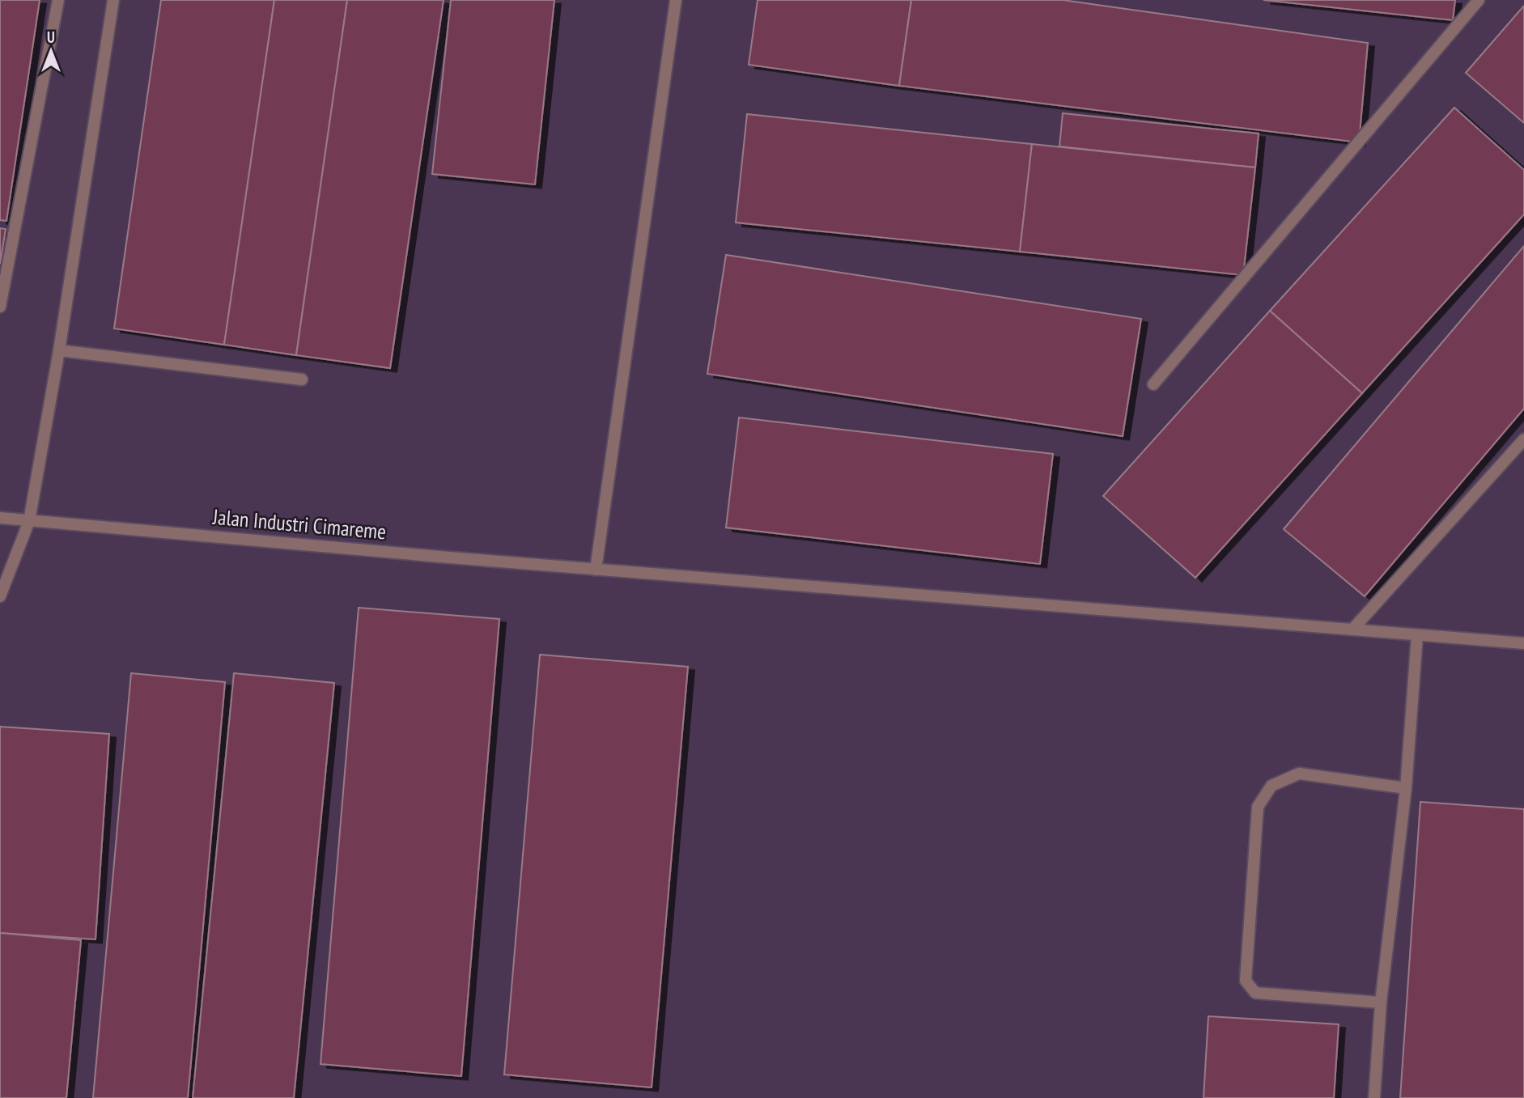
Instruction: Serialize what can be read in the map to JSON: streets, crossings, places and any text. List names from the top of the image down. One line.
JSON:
{"streets":{"lane":["Jalan Industri Cimareme"]},"north":"top"}
